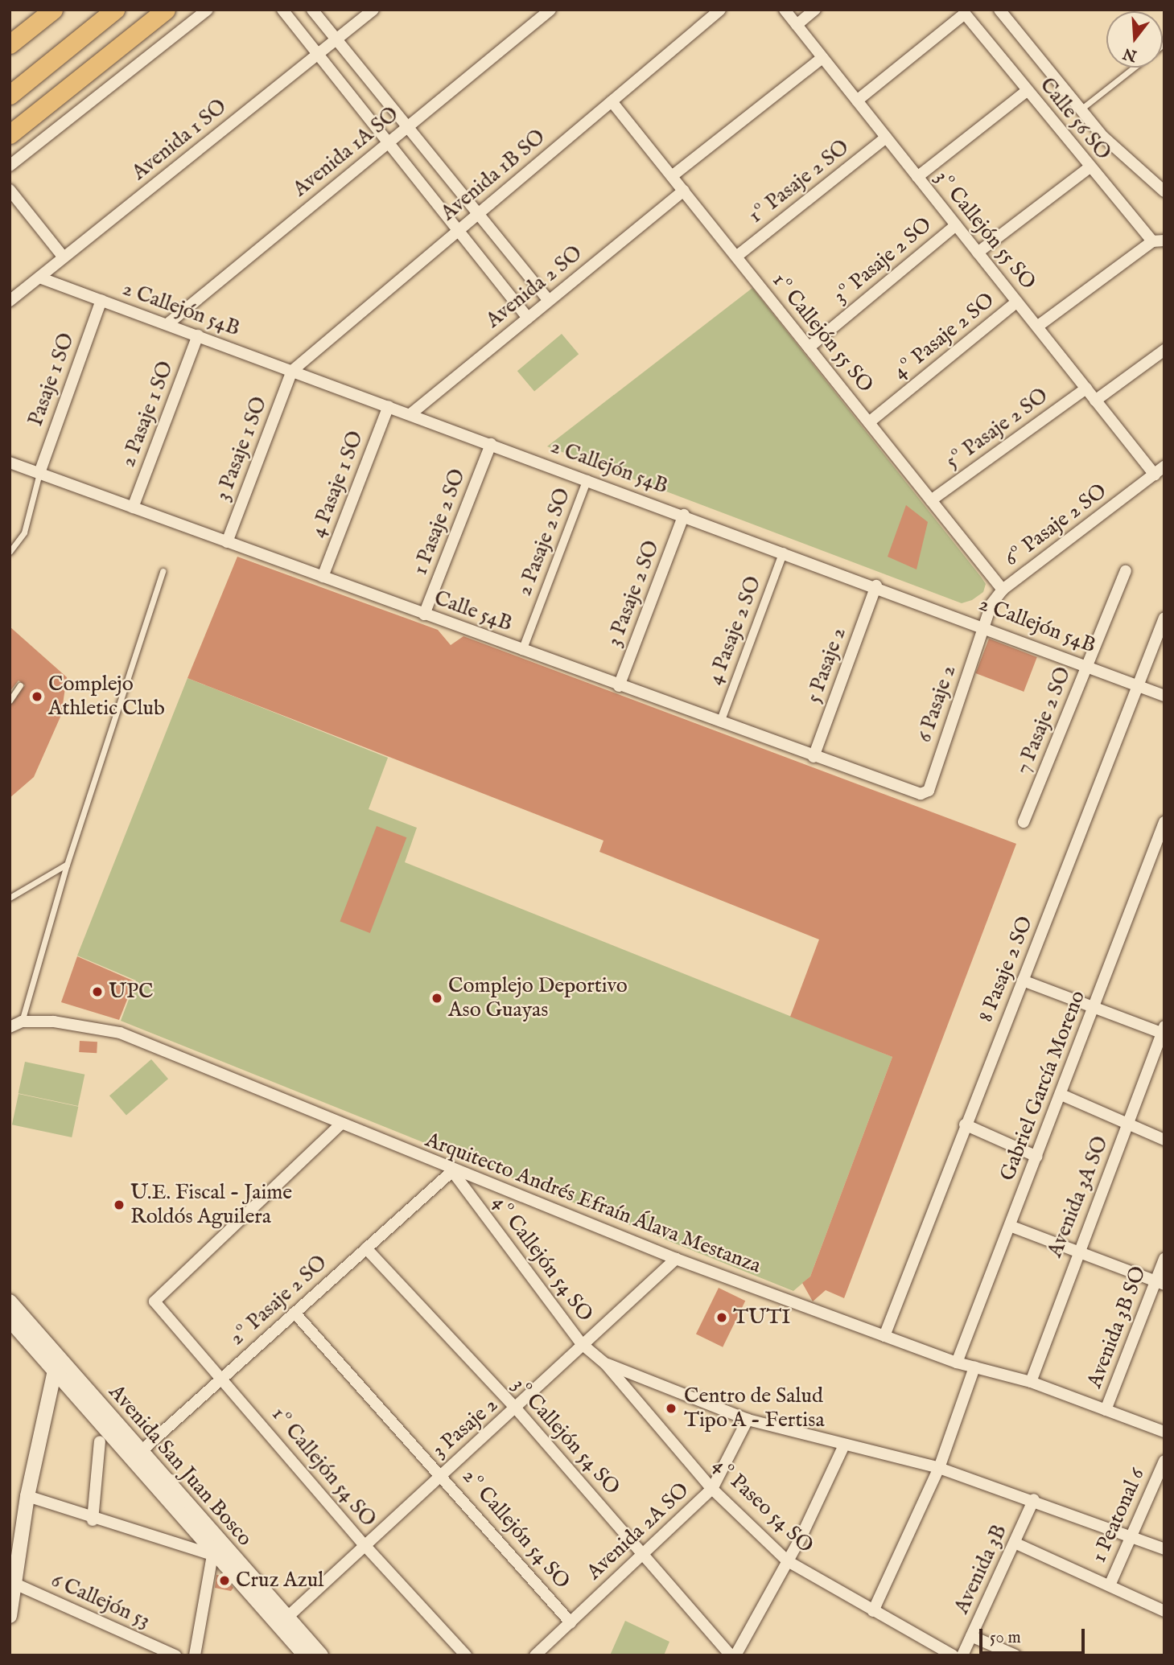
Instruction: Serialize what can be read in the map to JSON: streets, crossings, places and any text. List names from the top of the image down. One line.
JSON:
{"streets":{"street":["Calle 56 SO","Avenida 1 SO","Avenida 1A SO","Avenida 1B SO","1º Pasaje 2 SO","3º Callejón 55 SO","3º Pasaje 2 SO","Avenida 2 SO","2 Callejón 54B","1º Callejón 55 SO","4º Pasaje 2 SO","Pasaje 1 SO","2 Pasaje 1 SO","5º Pasaje 2 SO","3 Pasaje 1 SO","4 Pasaje 1 SO","1 Pasaje 2 SO","6º Pasaje 2 SO","2 Pasaje 2 SO","3 Pasaje 2 SO","Calle 54B","4 Pasaje 2 SO","5 Pasaje 2","6 Pasaje 2","7 Pasaje 2 SO","8 Pasaje 2 SO","Gabriel García Moreno","Avenida 3A SO","Arquitecto Andrés Efraín Álava Mestanza","4º Callejón 54 SO","2º Pasaje 2 SO","Avenida 3B SO","3 Pasaje 2","3º Callejón 54 SO","Avenida San Juan Bosco","1º Callejón 54 SO","4º Paseo 54 SO","1 Peatonal 6","2º Callejón 54 SO","Avenida 2A SO","Avenida 3B","6 Callejón 53"]},"crossings":[["Avenida 1 SO","2 Callejón 54B"],["Avenida 1A SO","2 Callejón 54B"],["Avenida 1B SO","2 Callejón 54B"],["Avenida 1B SO","1º Callejón 55 SO"],["Avenida 1B SO","3 Pasaje 1 SO"],["1º Pasaje 2 SO","3º Callejón 55 SO"],["1º Pasaje 2 SO","1º Callejón 55 SO"],["3º Callejón 55 SO","3º Pasaje 2 SO"],["3º Callejón 55 SO","4º Pasaje 2 SO"],["3º Callejón 55 SO","5º Pasaje 2 SO"],["3º Callejón 55 SO","6º Pasaje 2 SO"],["3º Pasaje 2 SO","1º Callejón 55 SO"],["Avenida 2 SO","2 Callejón 54B"],["Avenida 2 SO","1º Callejón 55 SO"],["2 Callejón 54B","Pasaje 1 SO"],["2 Callejón 54B","2 Pasaje 1 SO"],["2 Callejón 54B","3 Pasaje 1 SO"],["2 Callejón 54B","4 Pasaje 1 SO"],["2 Callejón 54B","1 Pasaje 2 SO"],["2 Callejón 54B","6º Pasaje 2 SO"],["2 Callejón 54B","2 Pasaje 2 SO"],["2 Callejón 54B","3 Pasaje 2 SO"],["2 Callejón 54B","4 Pasaje 2 SO"],["2 Callejón 54B","5 Pasaje 2"],["2 Callejón 54B","6 Pasaje 2"],["2 Callejón 54B","7 Pasaje 2 SO"],["2 Callejón 54B","8 Pasaje 2 SO"],["1º Callejón 55 SO","4º Pasaje 2 SO"],["1º Callejón 55 SO","5º Pasaje 2 SO"],["1º Callejón 55 SO","6º Pasaje 2 SO"],["Pasaje 1 SO","Calle 54B"],["2 Pasaje 1 SO","Calle 54B"],["3 Pasaje 1 SO","Calle 54B"],["4 Pasaje 1 SO","Calle 54B"],["1 Pasaje 2 SO","Calle 54B"],["6º Pasaje 2 SO","6 Pasaje 2"],["2 Pasaje 2 SO","Calle 54B"],["3 Pasaje 2 SO","Calle 54B"],["Calle 54B","4 Pasaje 2 SO"],["Calle 54B","5 Pasaje 2"],["Calle 54B","6 Pasaje 2"],["8 Pasaje 2 SO","Arquitecto Andrés Efraín Álava Mestanza"],["Gabriel García Moreno","Arquitecto Andrés Efraín Álava Mestanza"],["Avenida 3A SO","Arquitecto Andrés Efraín Álava Mestanza"],["Arquitecto Andrés Efraín Álava Mestanza","4º Callejón 54 SO"],["Arquitecto Andrés Efraín Álava Mestanza","2º Pasaje 2 SO"],["Arquitecto Andrés Efraín Álava Mestanza","Avenida 3B SO"],["Arquitecto Andrés Efraín Álava Mestanza","3 Pasaje 2"],["Arquitecto Andrés Efraín Álava Mestanza","1º Callejón 54 SO"],["4º Callejón 54 SO","2º Pasaje 2 SO"],["4º Callejón 54 SO","3 Pasaje 2"],["4º Callejón 54 SO","4º Paseo 54 SO"],["2º Pasaje 2 SO","3º Callejón 54 SO"],["2º Pasaje 2 SO","Avenida San Juan Bosco"],["2º Pasaje 2 SO","1º Callejón 54 SO"],["2º Pasaje 2 SO","2º Callejón 54 SO"],["3 Pasaje 2","3º Callejón 54 SO"],["3 Pasaje 2","Avenida San Juan Bosco"],["3 Pasaje 2","1º Callejón 54 SO"],["3 Pasaje 2","4º Paseo 54 SO"],["3 Pasaje 2","2º Callejón 54 SO"],["3º Callejón 54 SO","Avenida 2A SO"],["4º Paseo 54 SO","Avenida 2A SO"],["2º Callejón 54 SO","Avenida 2A SO"]],"places":["Complejo Athletic Club","UPC","Complejo Deportivo Aso Guayas","U.E. Fiscal - Jaime Roldós Aguilera","TUTI","Centro de Salud Tipo A - Fertisa","Cruz Azul"],"scale_bar":"50 m","north":"bottom"}
